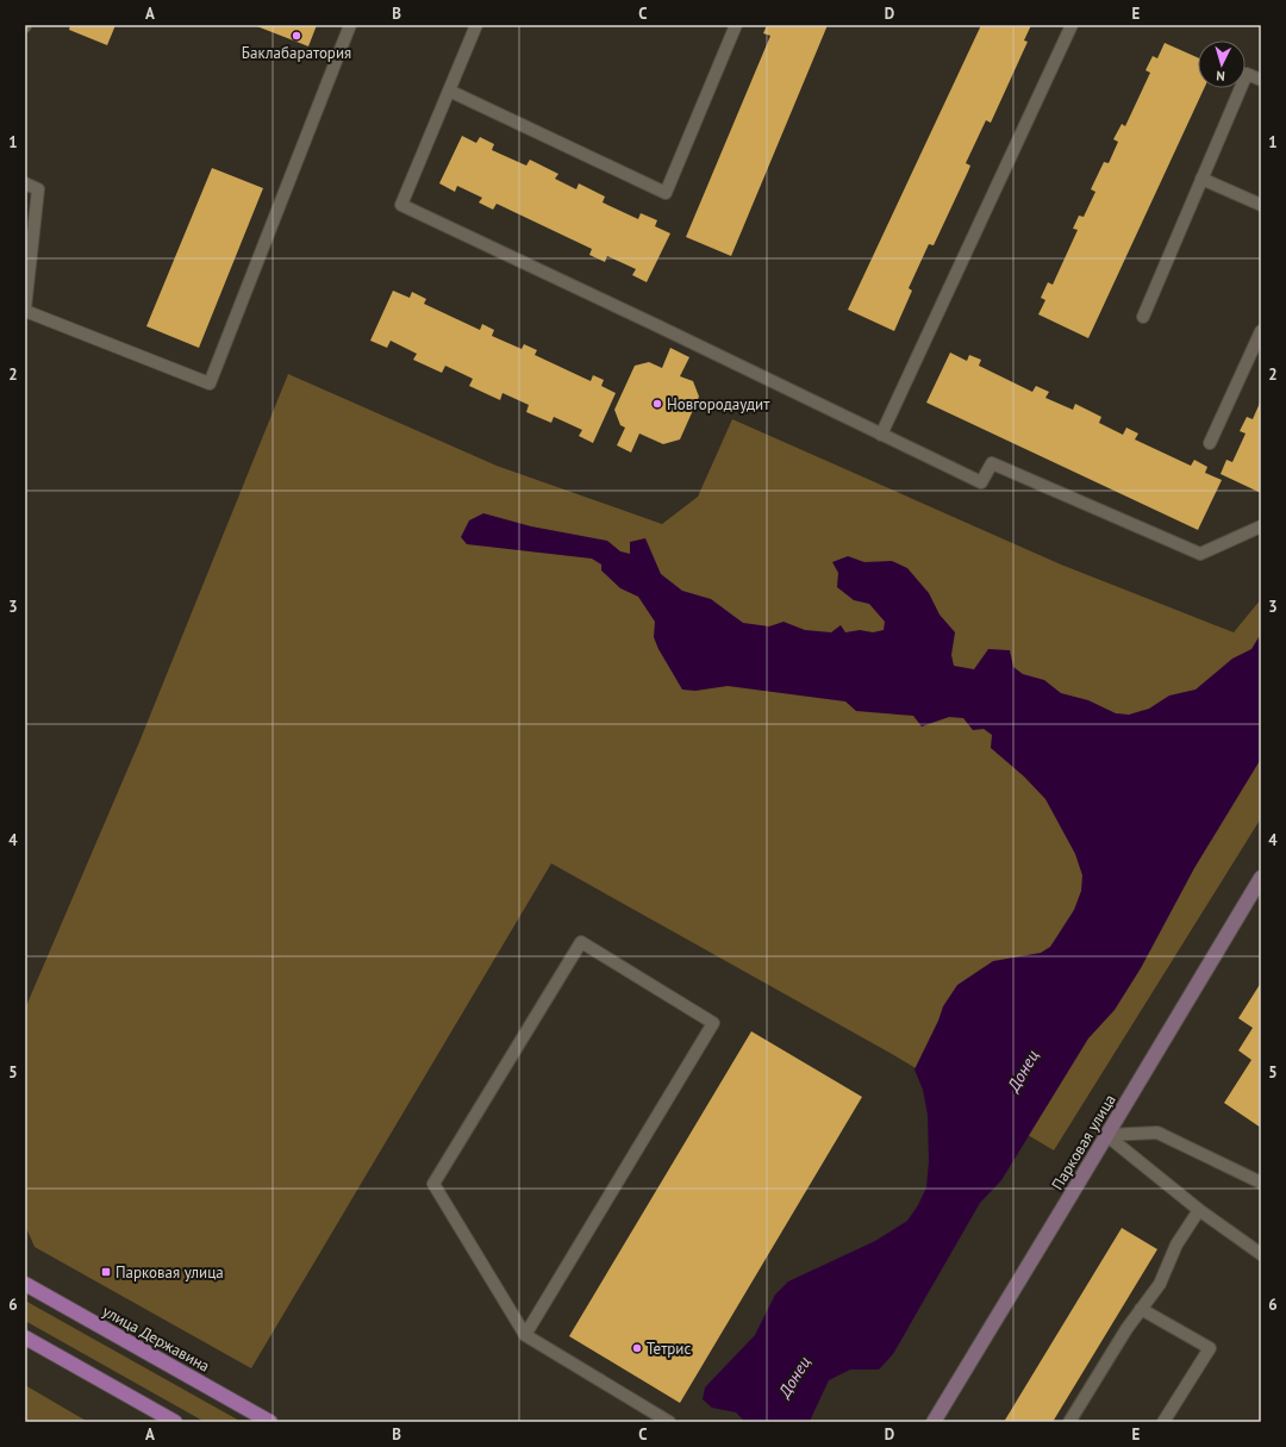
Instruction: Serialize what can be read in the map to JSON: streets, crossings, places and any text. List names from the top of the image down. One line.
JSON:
{"streets":{"main road":["улица Державина"],"street":["Парковая улица"]},"water":["Донец"],"places":{"other":["Баклабаратория","Новгородаудит","Тетрис"],"transit":["Парковая улица"]},"north":"bottom","grid":{"columns":["A","B","C","D","E"],"rows":["1","2","3","4","5","6"]}}
